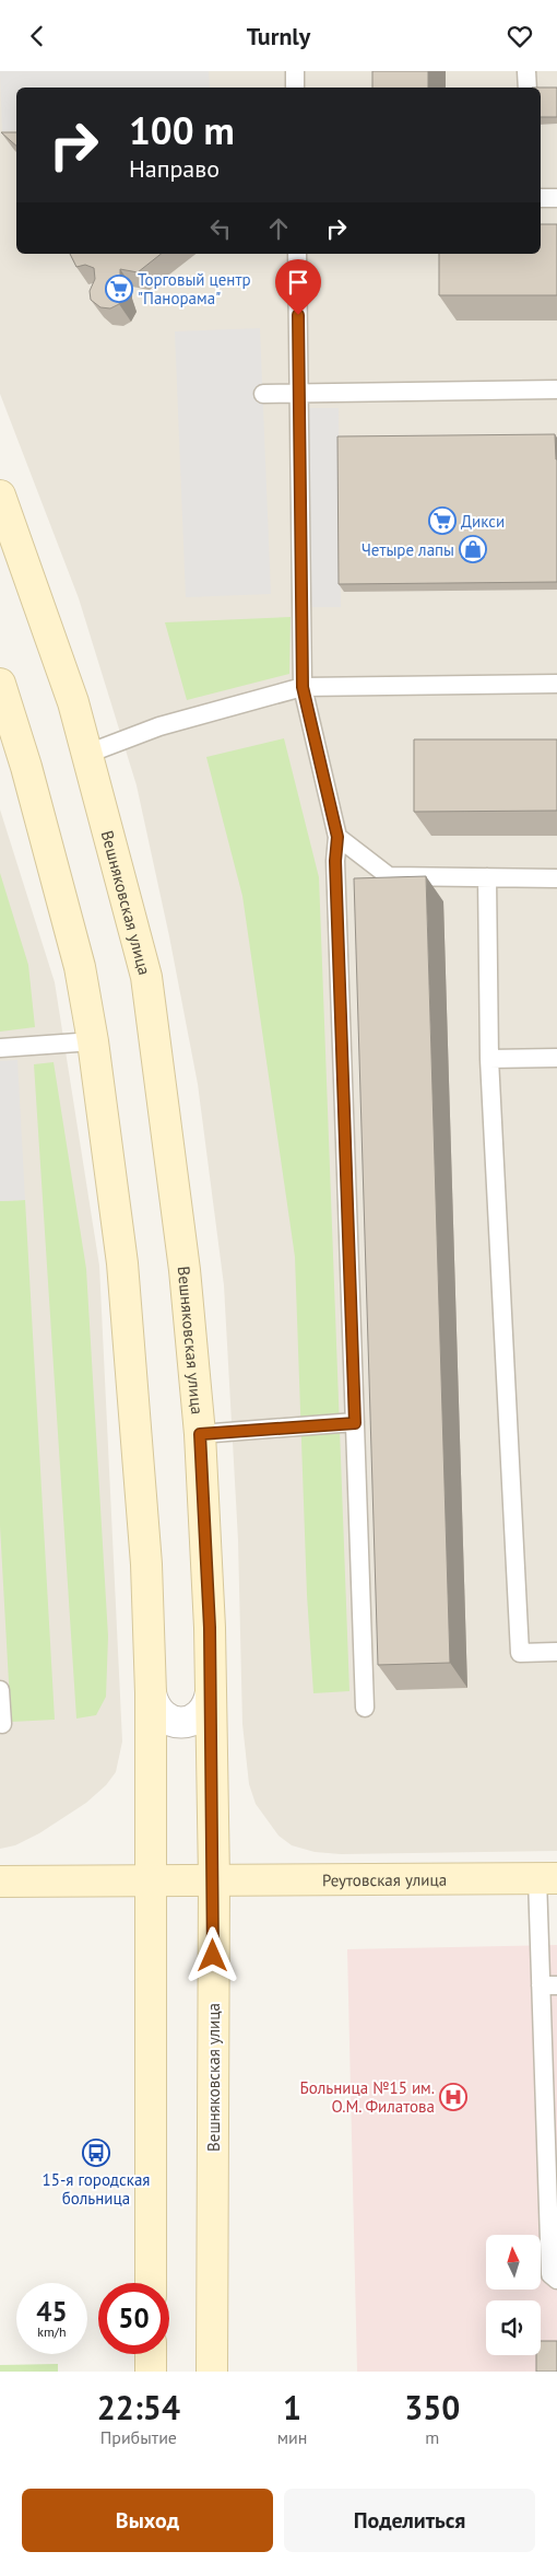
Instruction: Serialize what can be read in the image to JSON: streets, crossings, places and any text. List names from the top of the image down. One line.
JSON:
{"streets":{"main road":["Вешняковская улица","Реутовская улица"]},"crossings":[["Вешняковская улица","Реутовская улица"]],"places":{"supermarket":["Торговый центр \"Панорама\"","Дикси"],"shop":["Четыре лапы"],"hospital":["Больница №15 им. О.М. Филатова"],"bus stop":["15-я городская больница"]},"north":"top","page":{"header":"Turnly","turn":["100 m","Направо"],"speed":"45 km/h","limit":"50","eta":["22:54","Прибытие","1","мин","350","m"],"buttons":["Выход","Поделиться"]}}
